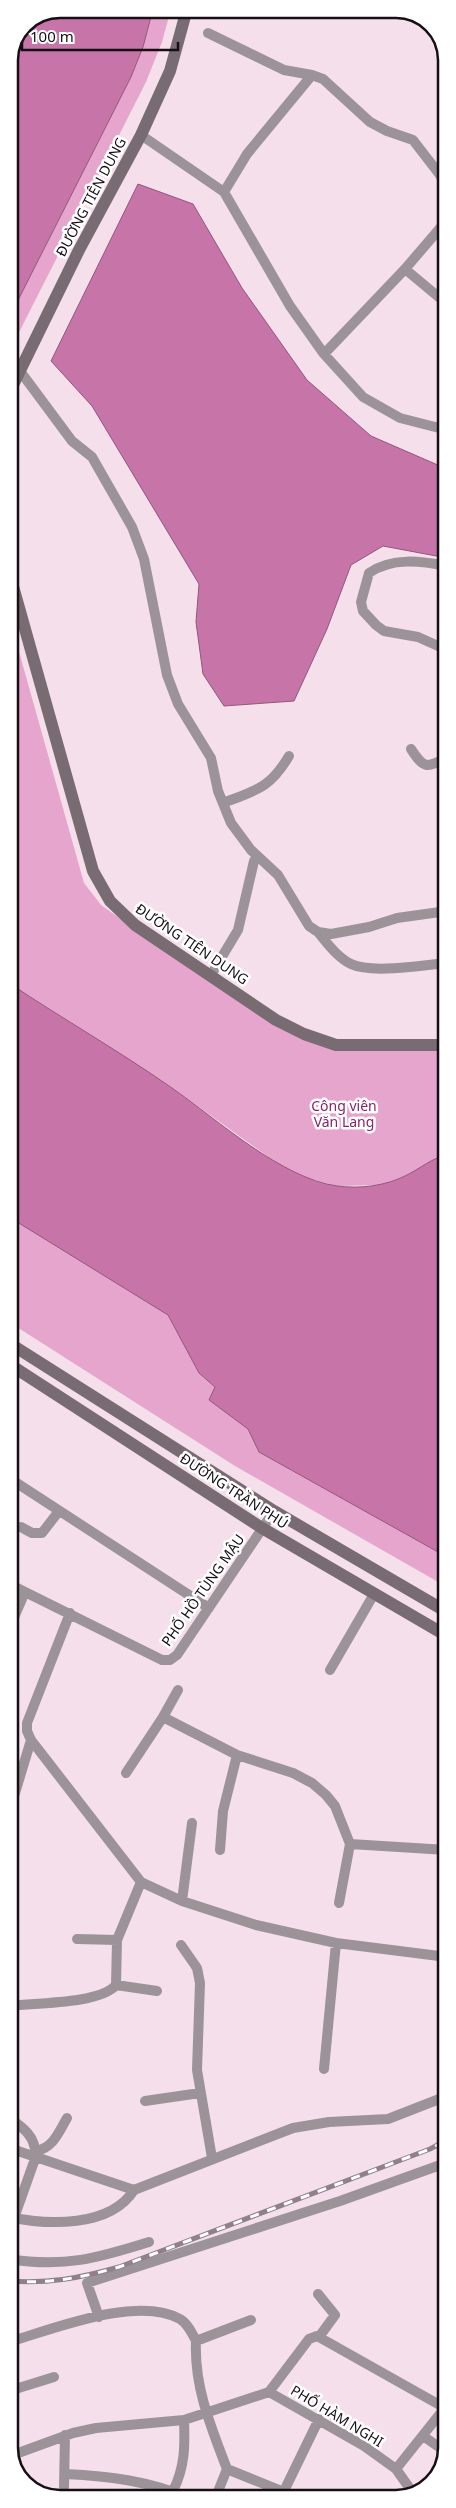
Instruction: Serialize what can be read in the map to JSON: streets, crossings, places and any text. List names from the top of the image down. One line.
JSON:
{"streets":{"street":["ĐƯỜNG TIÊN DUNG","ĐƯỜNG TRẦN PHÚ","PHỐ HỒ TÙNG MẬU","PHỐ HÀM NGHI"]},"crossings":[["ĐƯỜNG TRẦN PHÚ","PHỐ HỒ TÙNG MẬU"]],"parks":["Công viên Văn Lang"],"scale_bar":"100 m"}
